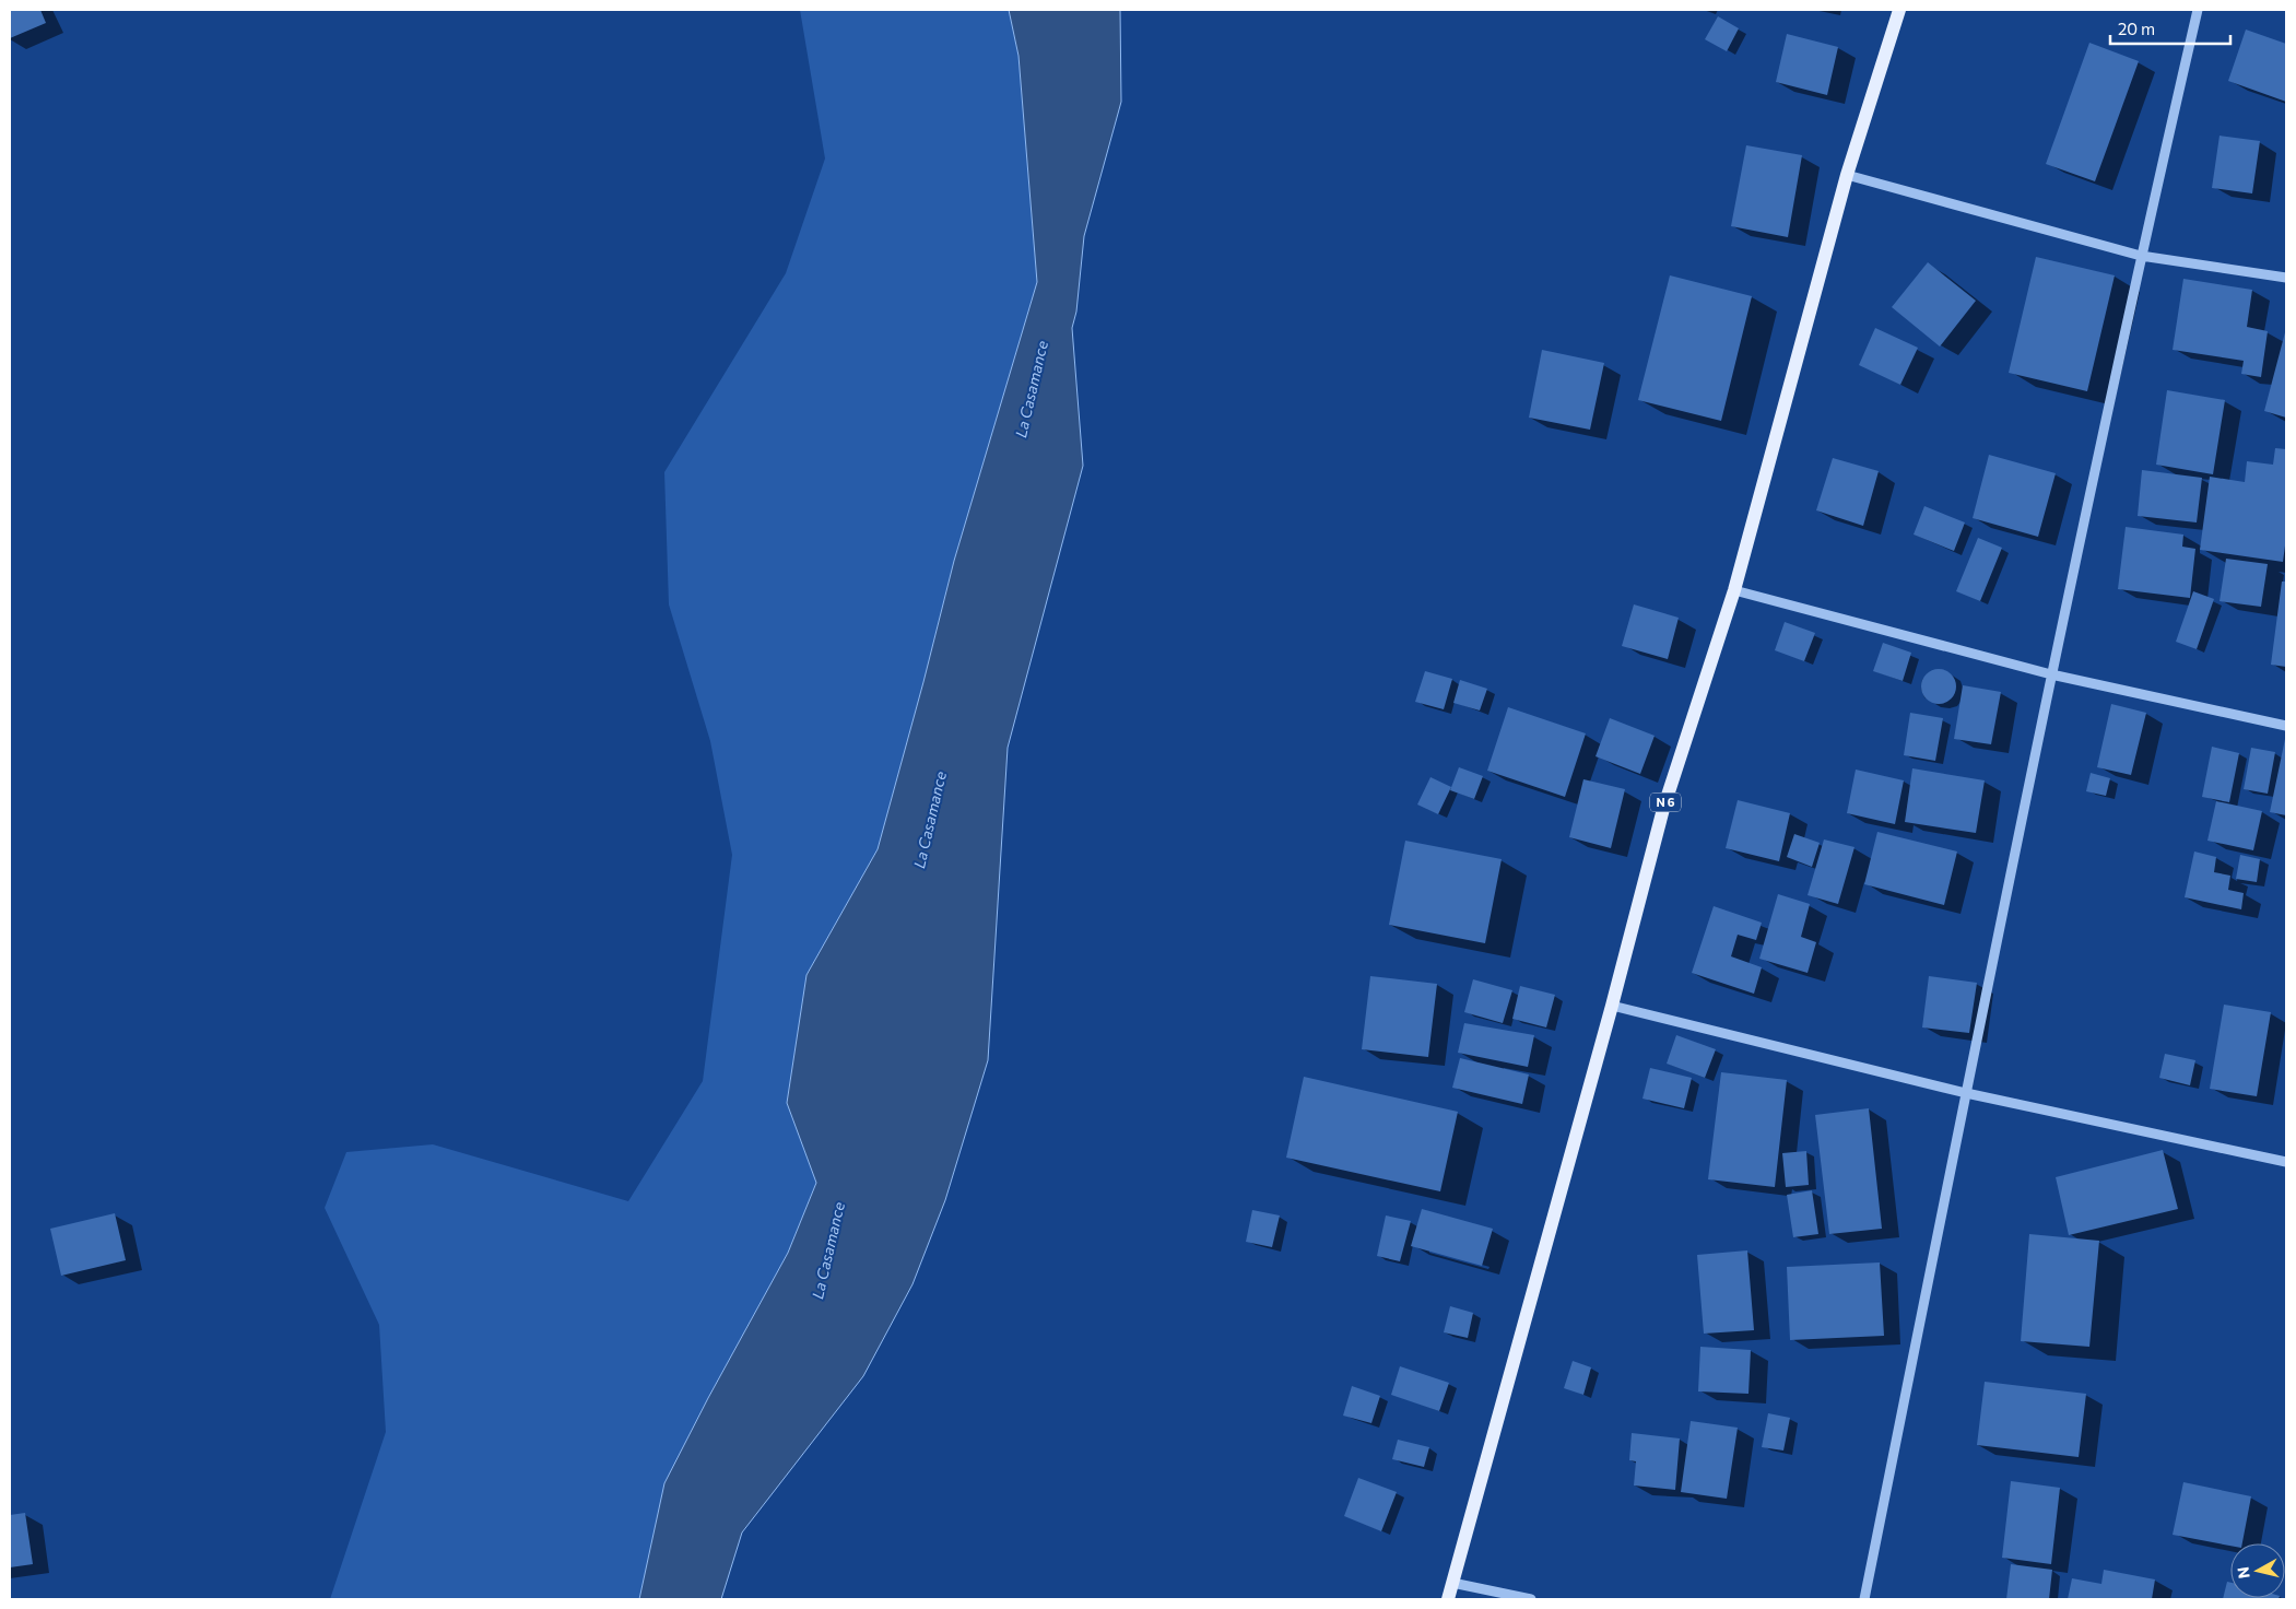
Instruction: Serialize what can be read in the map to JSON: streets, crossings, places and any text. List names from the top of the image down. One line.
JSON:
{"streets":{"main road":["N 6"]},"water":["La Casamance"],"scale_bar":"20 m","north":"left"}
